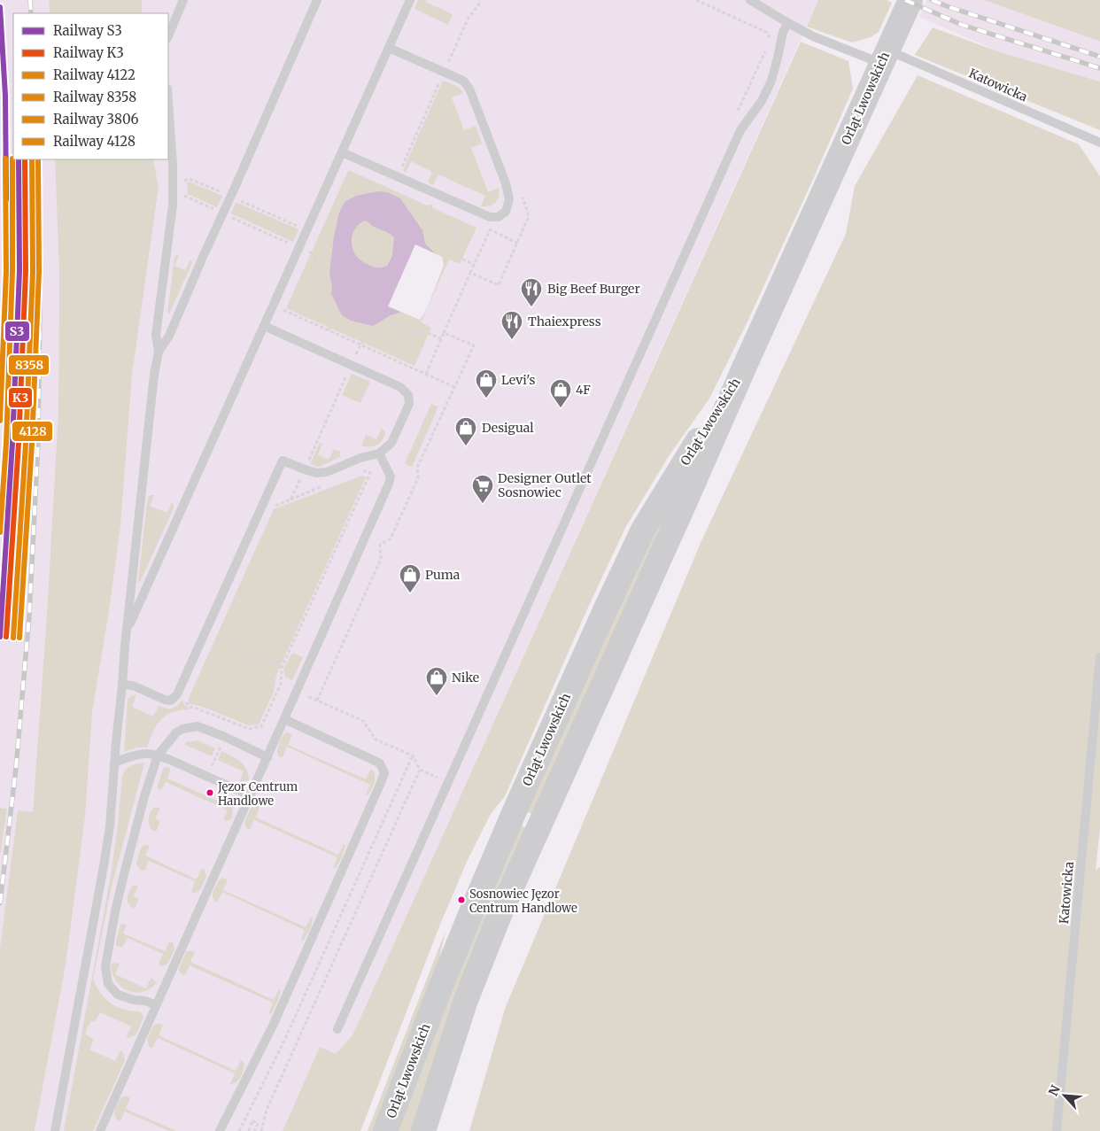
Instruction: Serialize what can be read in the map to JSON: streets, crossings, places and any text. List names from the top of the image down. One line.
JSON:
{"streets":{"main road":["Orląt Lwowskich"],"lane":["Katowicka"]},"crossings":[["Katowicka","Orląt Lwowskich"]],"places":{"restaurant":["Big Beef Burger","Thaiexpress"],"shop":["Levi's","4F","Desigual","Puma","Nike"],"supermarket":["Designer Outlet Sosnowiec"],"other":["Jęzor Centrum Handlowe","Sosnowiec Jęzor Centrum Handlowe"]},"lines":["rail line S3","rail line 4122","rail line 3806","rail line K3","rail line 8358","rail line 4128"],"legend":["Railway S3","Railway K3","Railway 4122","Railway 8358","Railway 3806","Railway 4128"],"north":"top left"}
